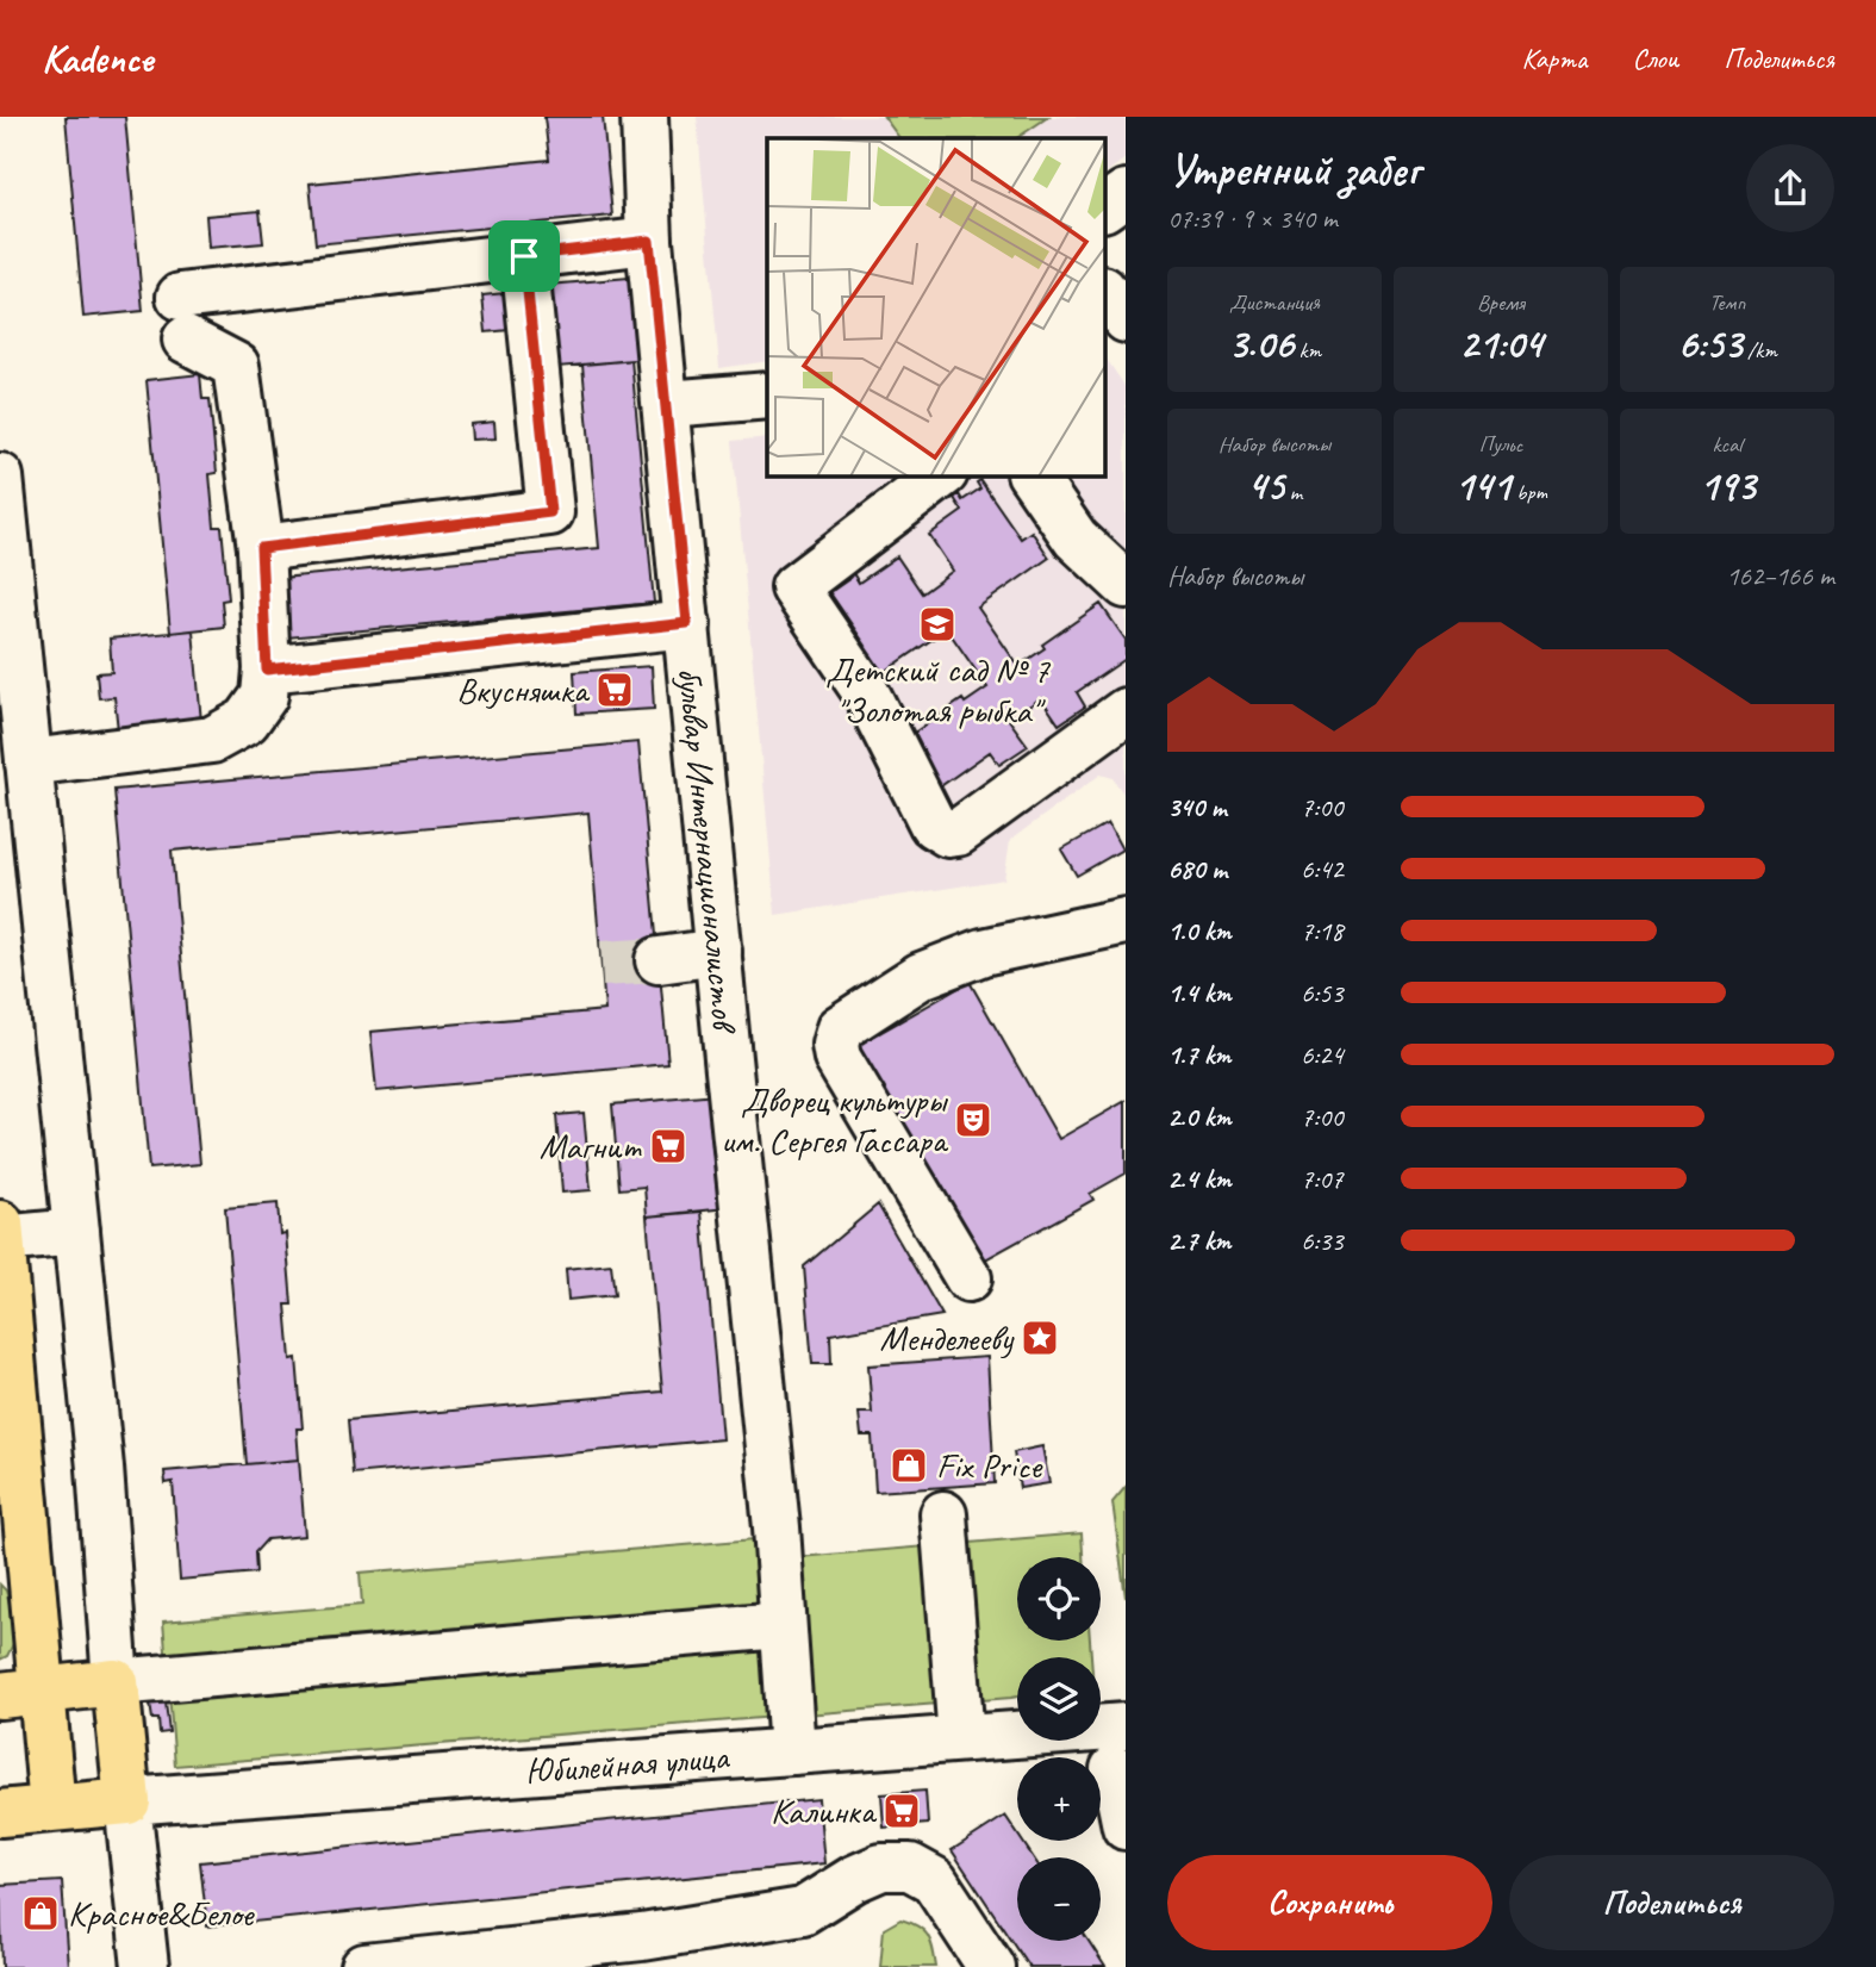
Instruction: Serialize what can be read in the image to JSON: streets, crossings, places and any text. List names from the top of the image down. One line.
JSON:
{"streets":{"street":["бульвар Интернационалистов","Юбилейная улица"]},"crossings":[["бульвар Интернационалистов","Юбилейная улица"]],"places":{"school or university":["Детский сад № 7 \"Золотая рыбка\""],"supermarket":["Вкусняшка","Магнит","Калинка"],"theatre":["Дворец культуры им. Сергея Гассара"],"place":["Менделееву"],"shop":["Fix Price","Красное&Белое"]},"page":{"header":"Kadence","nav":["Карта","Слои","Поделиться"],"heading":["Утренний забег","07:39 · 9 × 340 m"],"stats":[["Дистанция","3.06 km"],["Время","21:04"],["Темп","6:53 /km"],["Набор высоты","45 m"],["Пульс","141 bpm"],["kcal","193"]],"chart":["Набор высоты","162–166 m"],"list":[{"name":"340 m","note":"7:00"},{"name":"680 m","note":"6:42"},{"name":"1.0 km","note":"7:18"},{"name":"1.4 km","note":"6:53"},{"name":"1.7 km","note":"6:24"},{"name":"2.0 km","note":"7:00"},{"name":"2.4 km","note":"7:07"},{"name":"2.7 km","note":"6:33"}],"map_buttons":["+","−"],"buttons":["Сохранить","Поделиться"]}}
